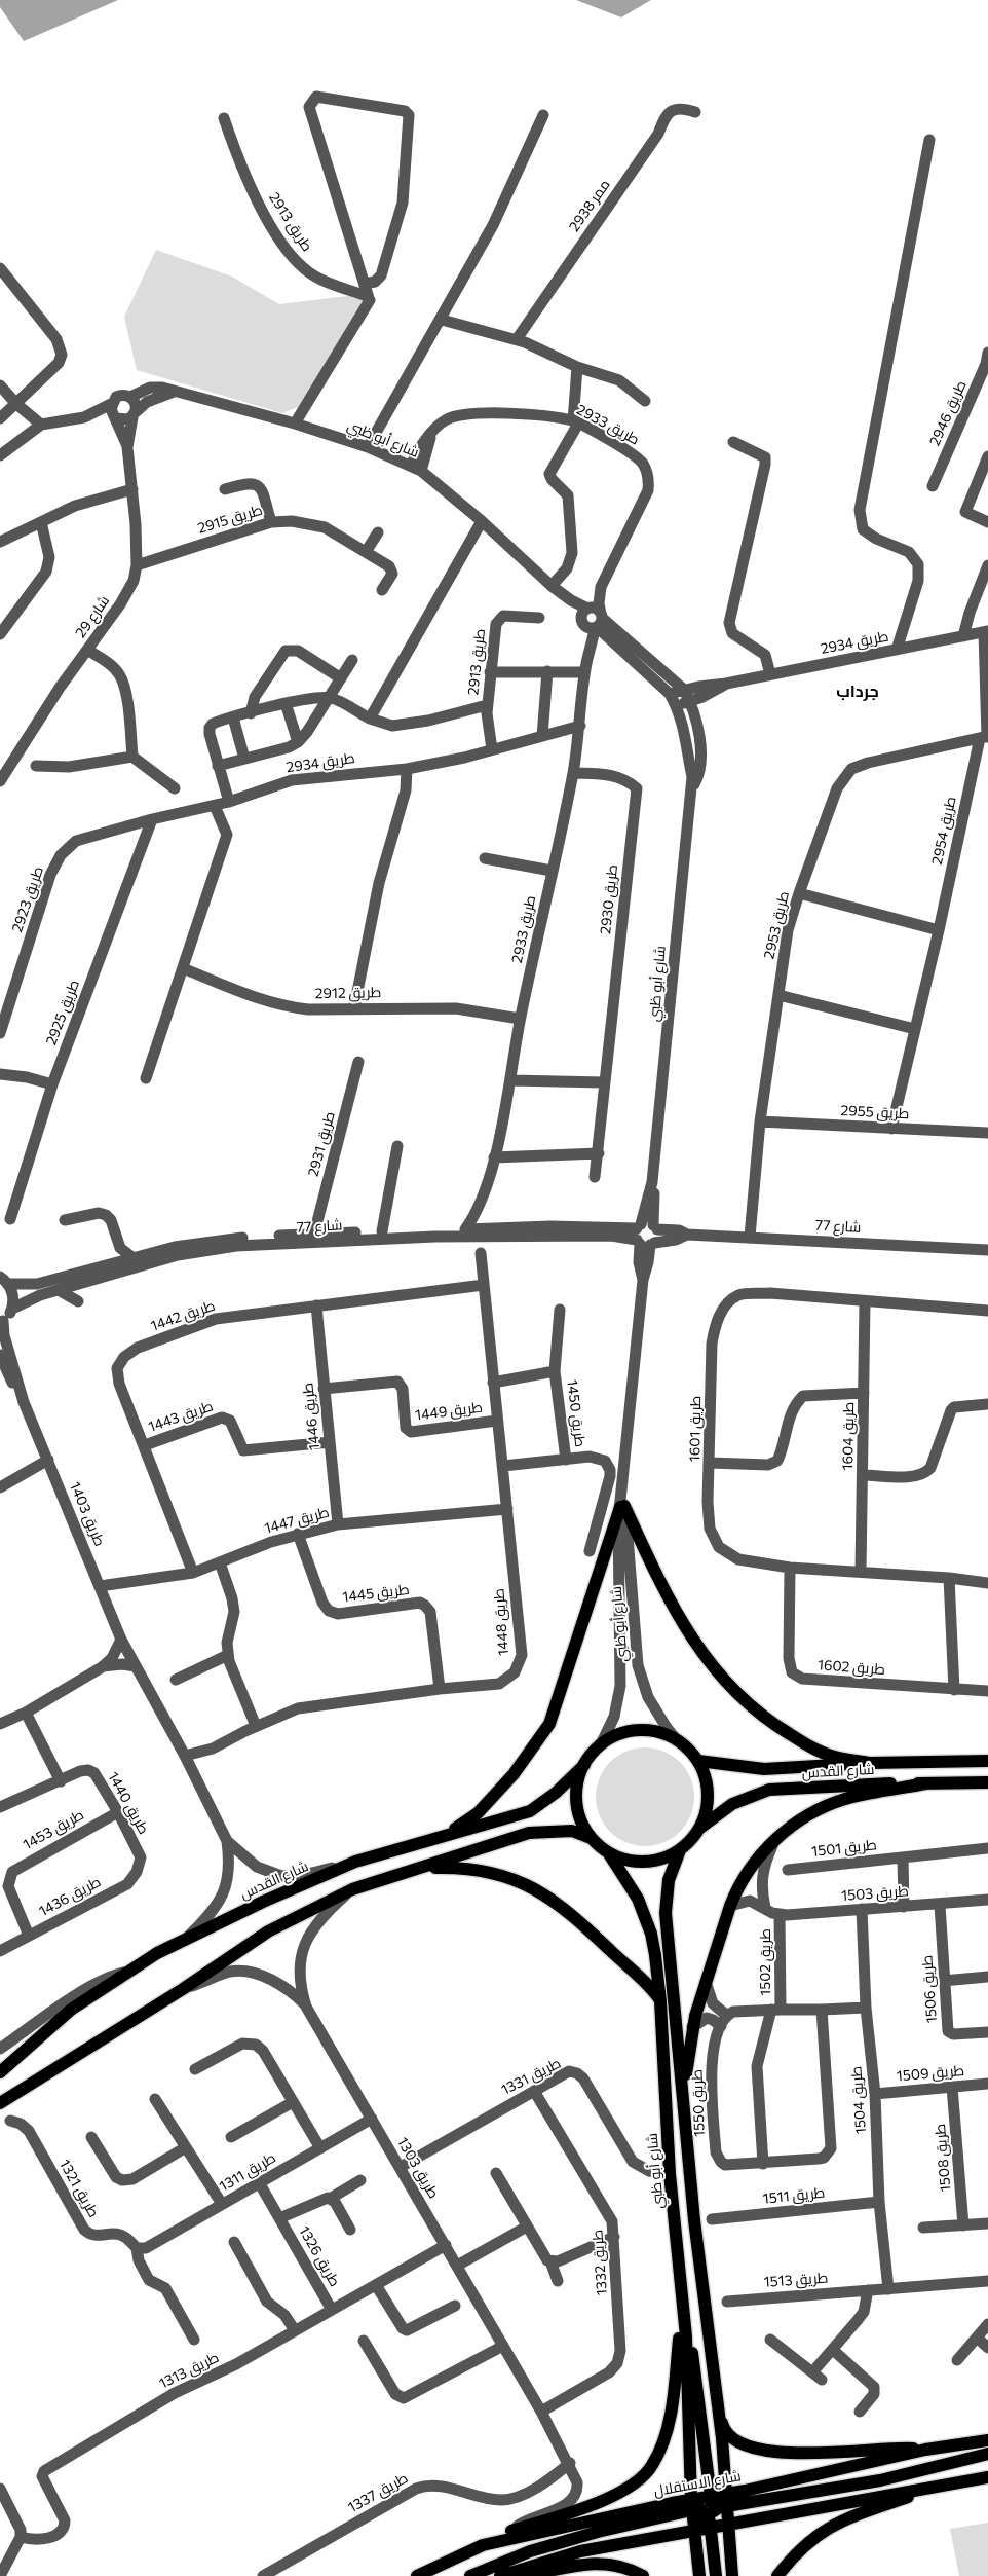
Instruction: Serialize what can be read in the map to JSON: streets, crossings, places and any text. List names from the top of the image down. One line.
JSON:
{"streets":{"main road":["شارع أبو ظبي","شارع القدس","شارع الاستقلال"],"street":["ممر 2938","طريق 2913","طريق 2946","طريق 2933","طريق 2915","شارع 29","طريق 2934","طريق 2954","طريق 2923","طريق 2930","طريق 2953","طريق 2912","طريق 2925","طريق 2955","طريق 2931","شارع 77","طريق 1442","طريق 1449","طريق 1450","طريق 1443","طريق 1446","طريق 1601","طريق 1604","طريق 1403","طريق 1447","طريق 1445","طريق 1448","طريق 1602","طريق 1440","طريق 1453","طريق 1501","طريق 1503","طريق 1436","طريق 1502","طريق 1506","طريق 1509","طريق 1331","طريق 1504","طريق 1550","طريق 1508","طريق 1303","طريق 1311","طريق 1321","طريق 1511","طريق 1326","طريق 1332","طريق 1513","طريق 1313","طريق 1337"]},"crossings":[["طريق 2913","طريق 2934"],["طريق 2933","شارع أبو ظبي"],["طريق 2933","طريق 2934"],["طريق 2933","طريق 2930"],["طريق 2933","طريق 2912"],["طريق 2933","شارع 77"],["طريق 2933","طريق 1448"],["شارع أبو ظبي","شارع 29"],["شارع أبو ظبي","طريق 2934"],["شارع أبو ظبي","شارع 77"],["شارع أبو ظبي","شارع القدس"],["شارع أبو ظبي","طريق 1331"],["شارع أبو ظبي","شارع الاستقلال"],["طريق 2915","شارع 29"],["طريق 2934","طريق 2954"],["طريق 2934","طريق 2923"],["طريق 2934","طريق 2925"],["طريق 2954","طريق 2953"],["طريق 2954","طريق 2955"],["طريق 2953","طريق 2955"],["طريق 2953","شارع 77"],["طريق 2931","شارع 77"],["شارع 77","طريق 1448"],["طريق 1442","طريق 1443"],["طريق 1442","طريق 1446"],["طريق 1442","طريق 1447"],["طريق 1442","طريق 1448"],["طريق 1449","طريق 1446"],["طريق 1449","طريق 1448"],["طريق 1450","طريق 1448"],["طريق 1443","طريق 1446"],["طريق 1446","طريق 1447"],["طريق 1601","طريق 1604"],["طريق 1601","طريق 1602"],["طريق 1403","طريق 1447"],["طريق 1403","طريق 1448"],["طريق 1403","شارع القدس"],["طريق 1447","طريق 1445"],["طريق 1447","طريق 1448"],["طريق 1445","طريق 1448"],["طريق 1440","طريق 1453"],["طريق 1440","طريق 1436"],["طريق 1453","طريق 1436"],["طريق 1503","طريق 1502"],["طريق 1503","طريق 1506"],["طريق 1503","طريق 1504"],["طريق 1509","طريق 1504"],["طريق 1509","طريق 1508"],["طريق 1331","طريق 1303"],["طريق 1331","طريق 1332"],["طريق 1504","طريق 1511"],["طريق 1504","طريق 1513"],["طريق 1303","طريق 1311"],["طريق 1303","طريق 1332"],["طريق 1303","طريق 1313"],["طريق 1303","طريق 1337"],["طريق 1311","طريق 1321"],["طريق 1311","طريق 1326"],["طريق 1326","طريق 1313"]],"districts":["جرداب"]}
